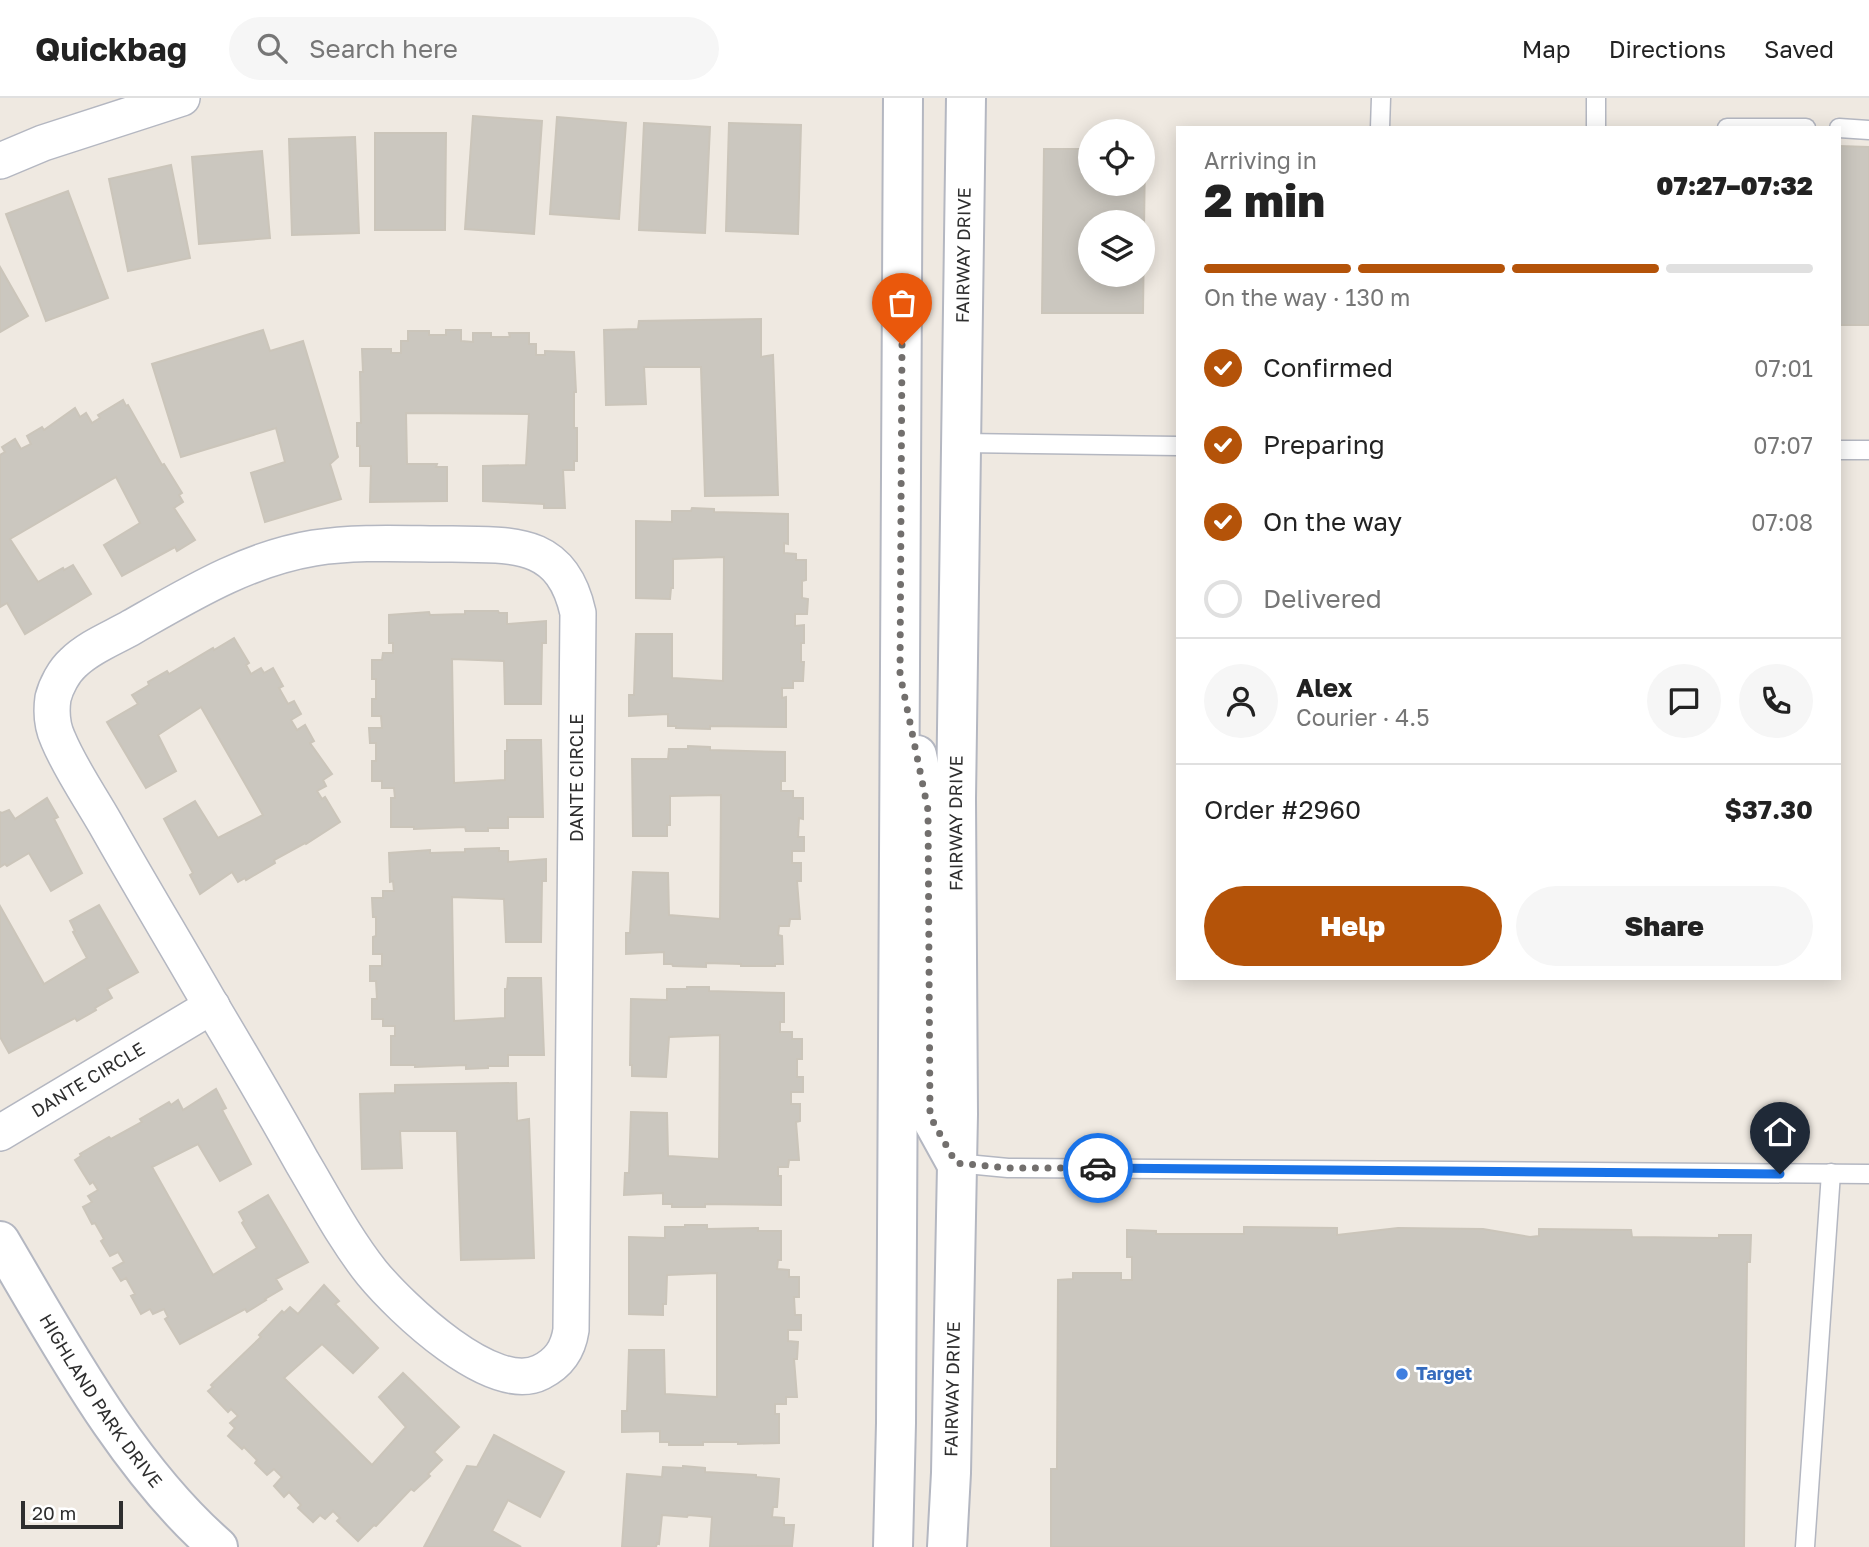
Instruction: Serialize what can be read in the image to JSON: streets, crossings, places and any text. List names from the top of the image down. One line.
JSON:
{"streets":{"main road":["FAIRWAY DRIVE","HIGHLAND PARK DRIVE"],"street":["DANTE CIRCLE"]},"places":["Target"],"scale_bar":"20 m","page":{"header":"Quickbag","search":"Search here","nav":["Map","Directions","Saved"],"heading":["2 min","Arriving in","07:27–07:32"],"panel":["Alex","Courier · 4.5","Order #2960","$37.30"],"bar":"On the way · 130 m","list":[["Confirmed","07:01"],["Preparing","07:07"],["On the way","07:08"],"Delivered"],"buttons":["Help","Share"],"scale":"20 m"}}
